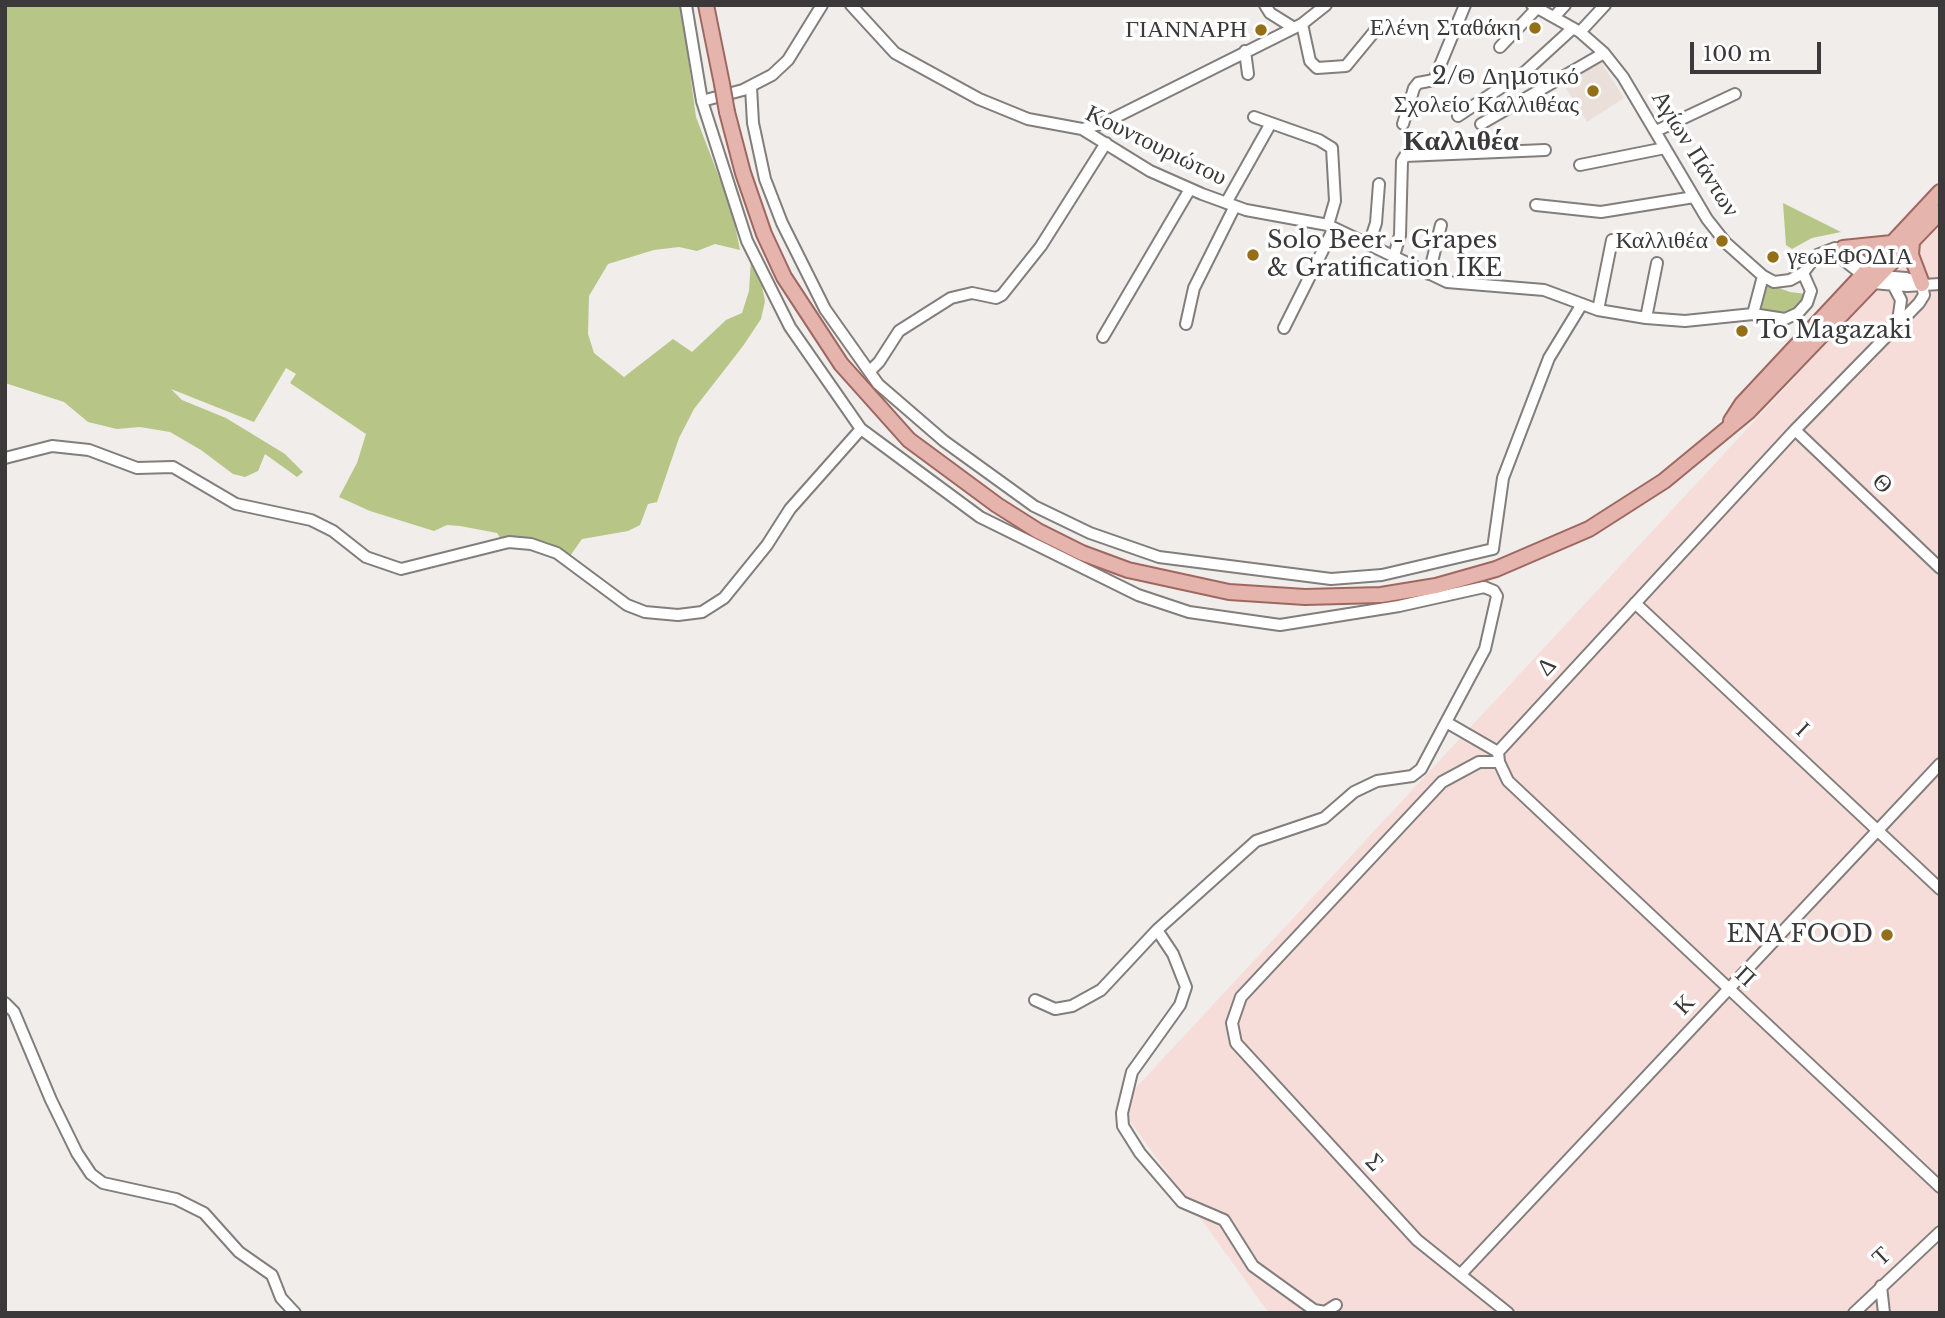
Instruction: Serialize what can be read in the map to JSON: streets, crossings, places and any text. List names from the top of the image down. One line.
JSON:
{"streets":{"street":["Κουντουριώτου","Αγίων Πάντων","Θ","Δ","Ι","Π","Κ","Σ","Τ"]},"crossings":[["Θ","Δ"],["Δ","Ι"],["Δ","Π"],["Δ","Σ"],["Ι","Κ"],["Π","Κ"],["Π","Σ"],["Κ","Σ"]],"districts":["Καλλιθέα"],"places":["Ελένη Σταθάκη","ΓΙΑΝΝΑΡΗ","2/Θ Δημοτικό Σχολείο Καλλιθέας","Καλλιθέα","Solo Beer - Grapes & Gratification IKE","γεωΕΦΟΔΙΑ","To Magazaki","ENA FOOD"],"scale_bar":"100 m"}
